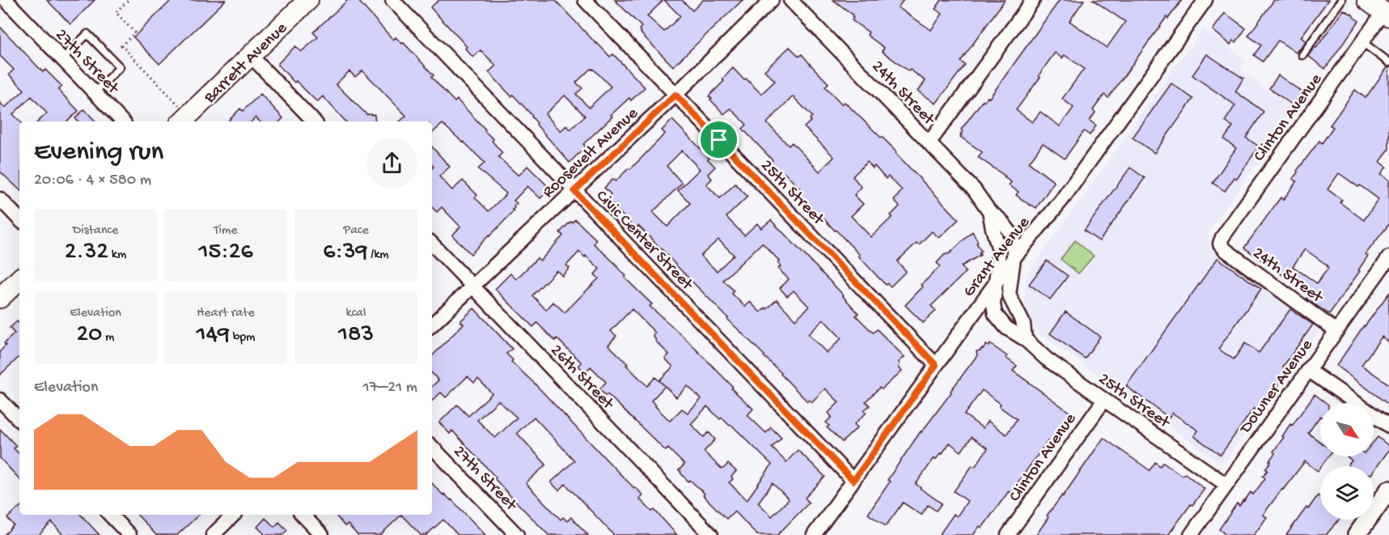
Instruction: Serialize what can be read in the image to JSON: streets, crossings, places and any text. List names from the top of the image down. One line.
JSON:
{"streets":{"main road":["Barrett Avenue"],"street":["27th Street","24th Street","Clinton Avenue","Roosevelt Avenue","25th Street","Civic Center Street","Grant Avenue","26th Street","Downer Avenue"]},"crossings":[["24th Street","Clinton Avenue"],["24th Street","25th Street"],["24th Street","Grant Avenue"],["24th Street","Downer Avenue"],["Clinton Avenue","25th Street"],["Roosevelt Avenue","25th Street"],["Roosevelt Avenue","Civic Center Street"],["Roosevelt Avenue","26th Street"],["25th Street","Grant Avenue"],["25th Street","Downer Avenue"],["Civic Center Street","Grant Avenue"]],"north":"bottom right","page":{"heading":["Evening run","20:06 · 4 × 580 m"],"stats":[["Distance","2.32 km"],["Time","15:26"],["Pace","6:39 /km"],["Elevation","20 m"],["Heart rate","149 bpm"],["kcal","183"]],"chart":["Elevation","17–21 m"]}}
